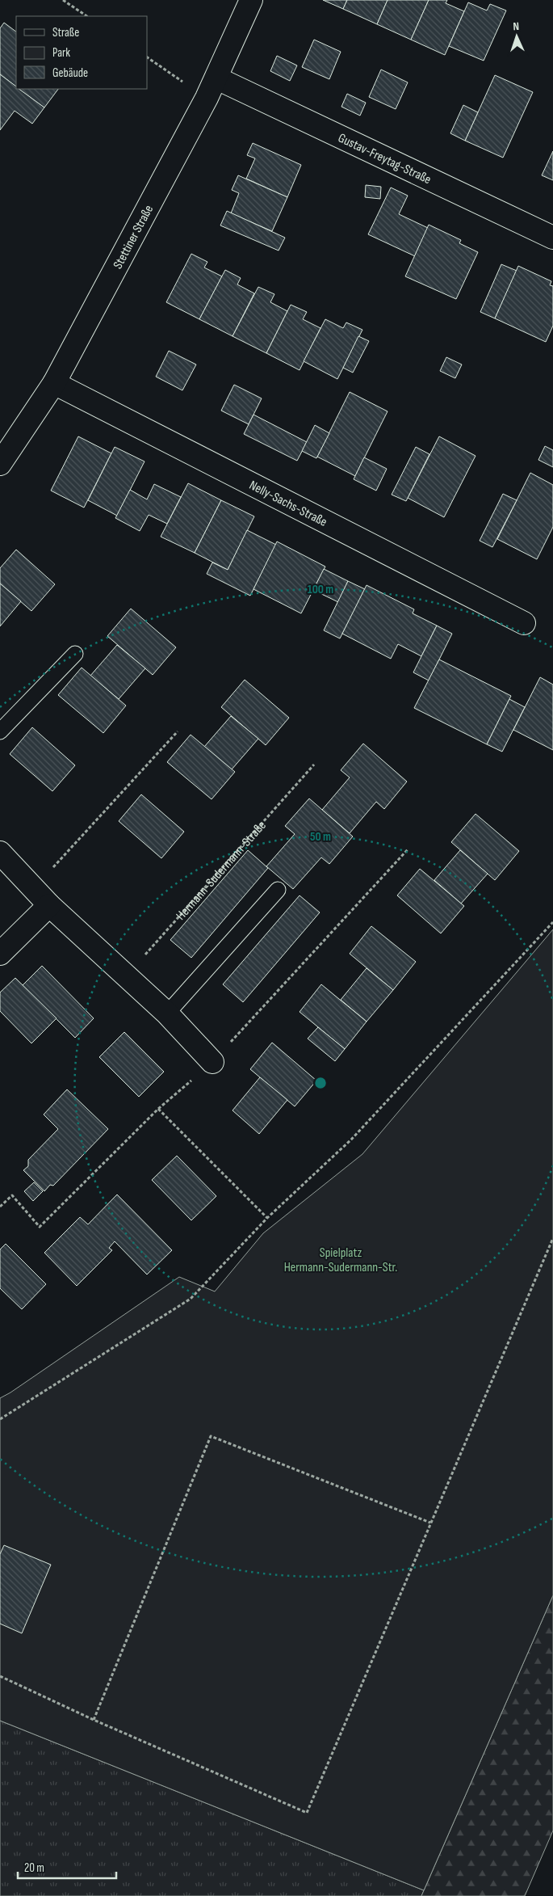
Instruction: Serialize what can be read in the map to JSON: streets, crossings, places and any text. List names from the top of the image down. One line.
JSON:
{"streets":{"street":["Gustav-Freytag-Straße","Stettiner Straße","Nelly-Sachs-Straße"],"path":["Hermann-Sudermann-Straße"]},"crossings":[["Gustav-Freytag-Straße","Stettiner Straße"],["Stettiner Straße","Nelly-Sachs-Straße"]],"parks":["Spielplatz Hermann-Sudermann-Str."],"legend":["Straße","Park","Gebäude"],"scale_bar":"20 m","north":"top","rings":["100 m","50 m"]}
